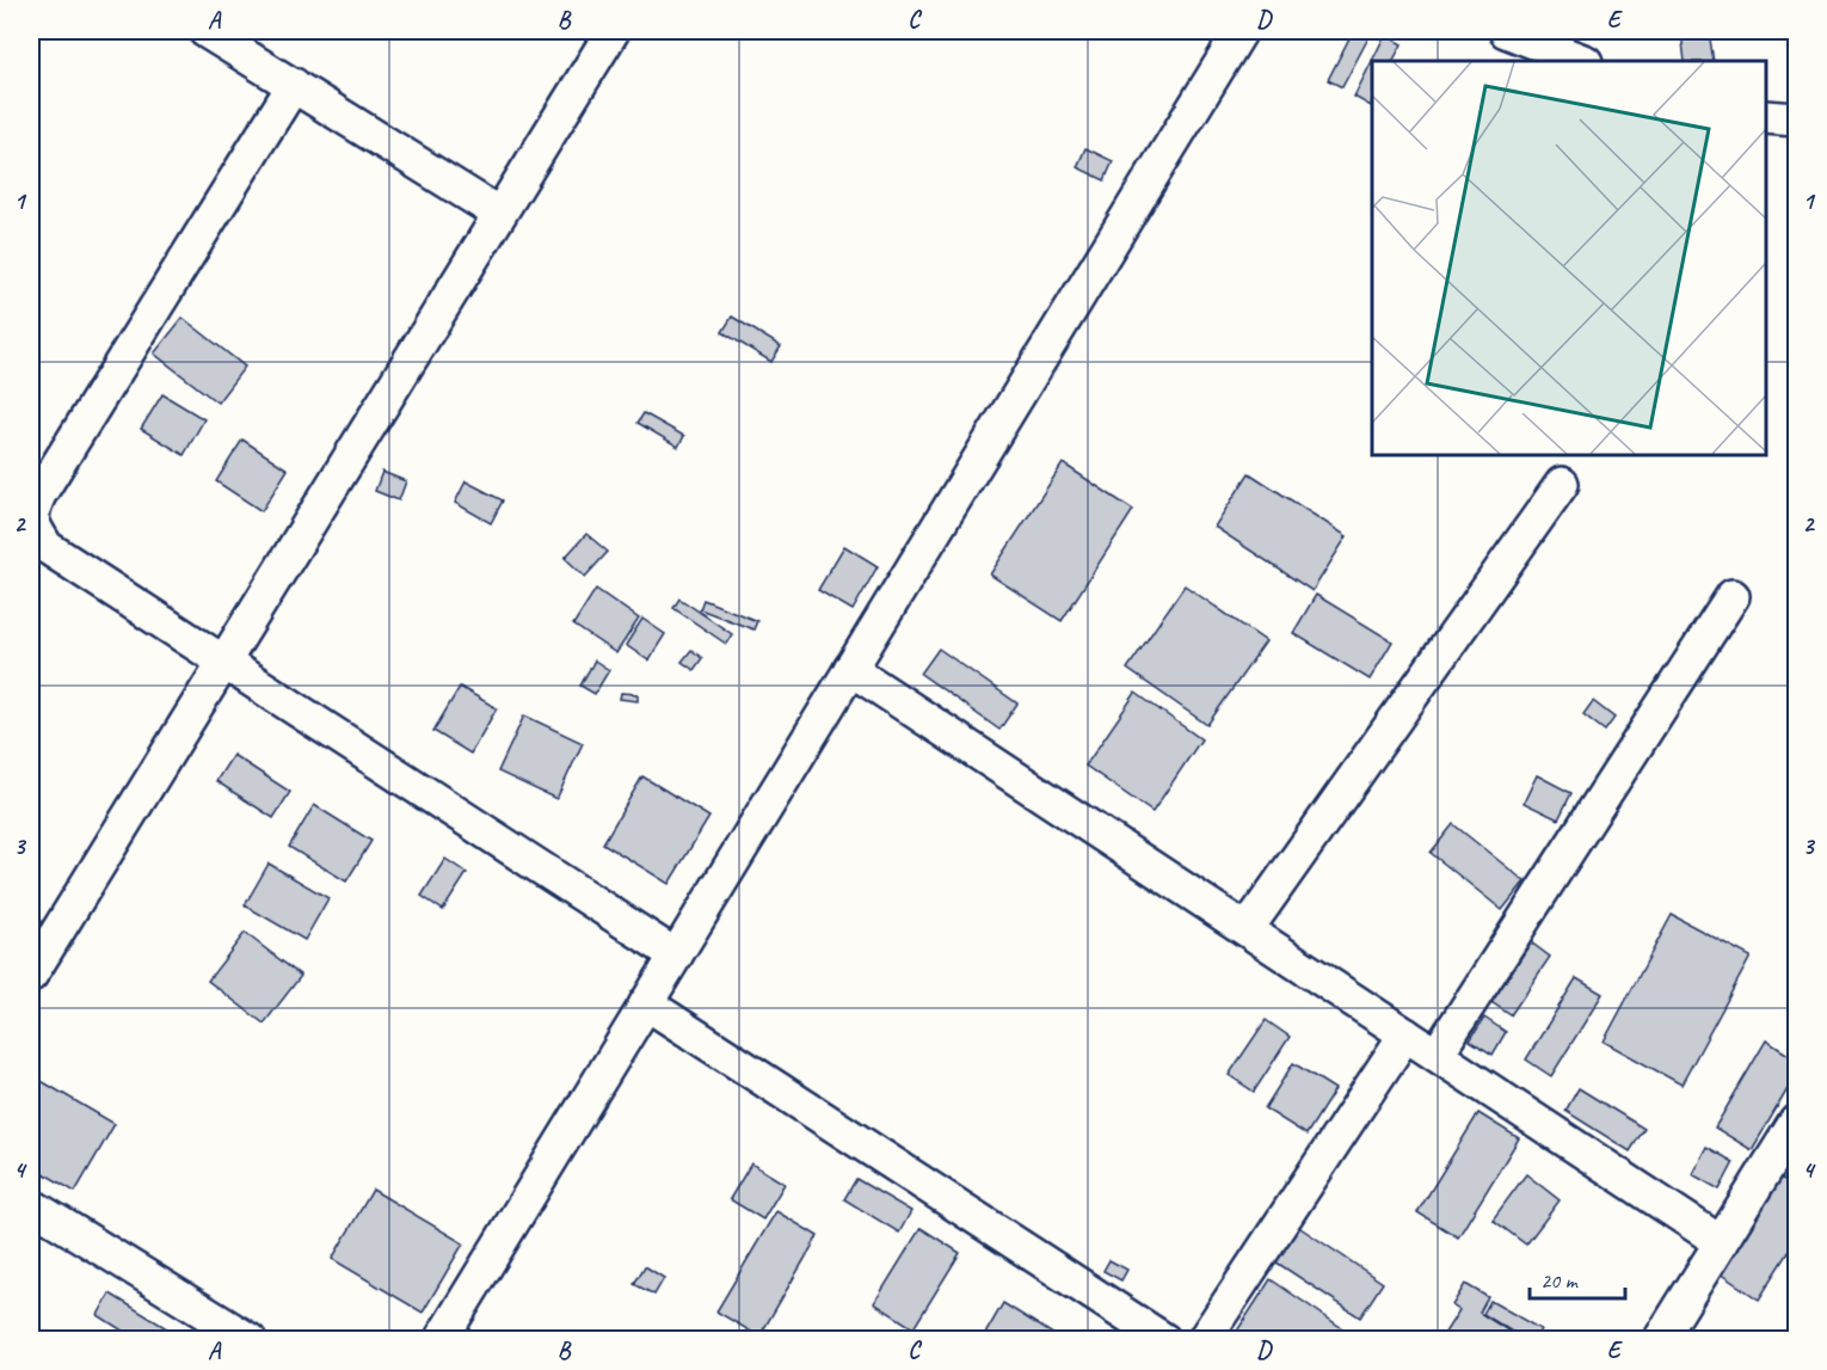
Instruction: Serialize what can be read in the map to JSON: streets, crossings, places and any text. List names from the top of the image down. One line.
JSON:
{"scale_bar":"20 m","grid":{"columns":["A","B","C","D","E"],"rows":["1","2","3","4"]}}
